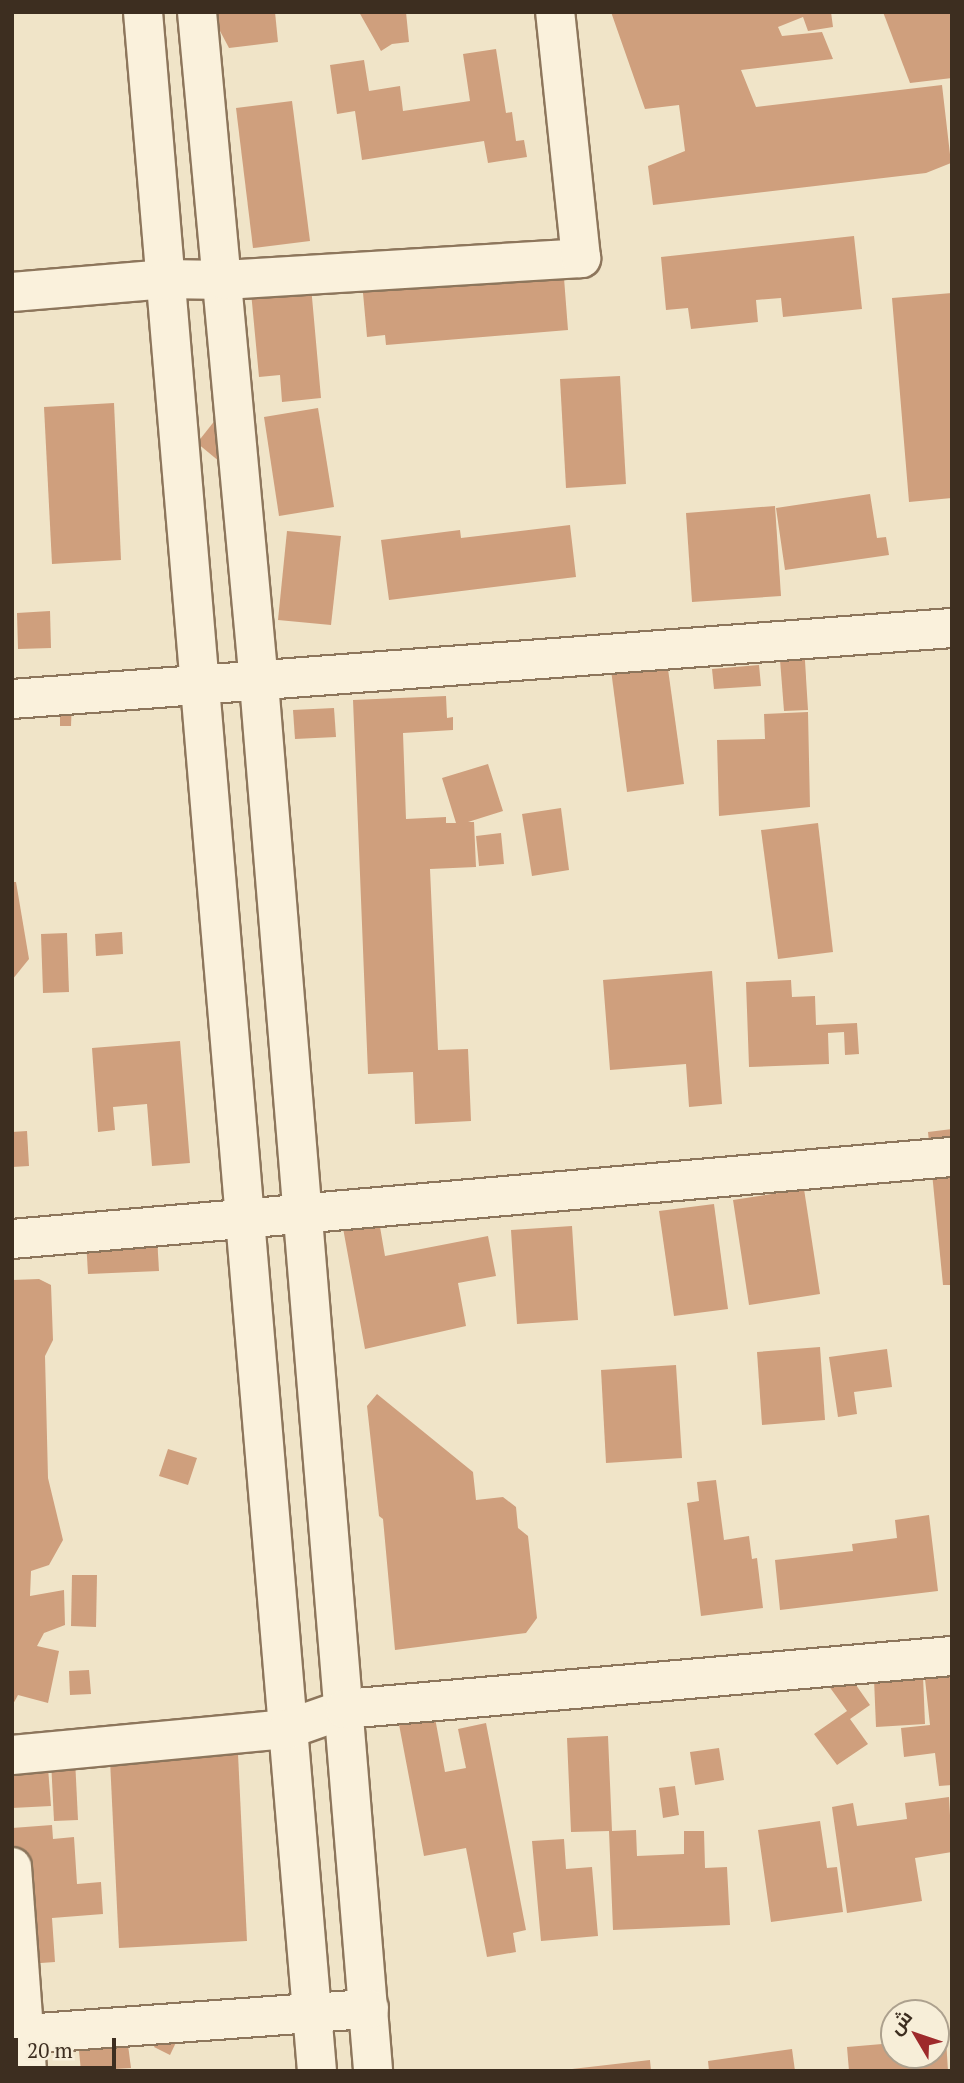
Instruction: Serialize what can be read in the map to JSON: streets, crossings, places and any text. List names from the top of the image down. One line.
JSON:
{"scale_bar":"20 m","north":"top left"}
